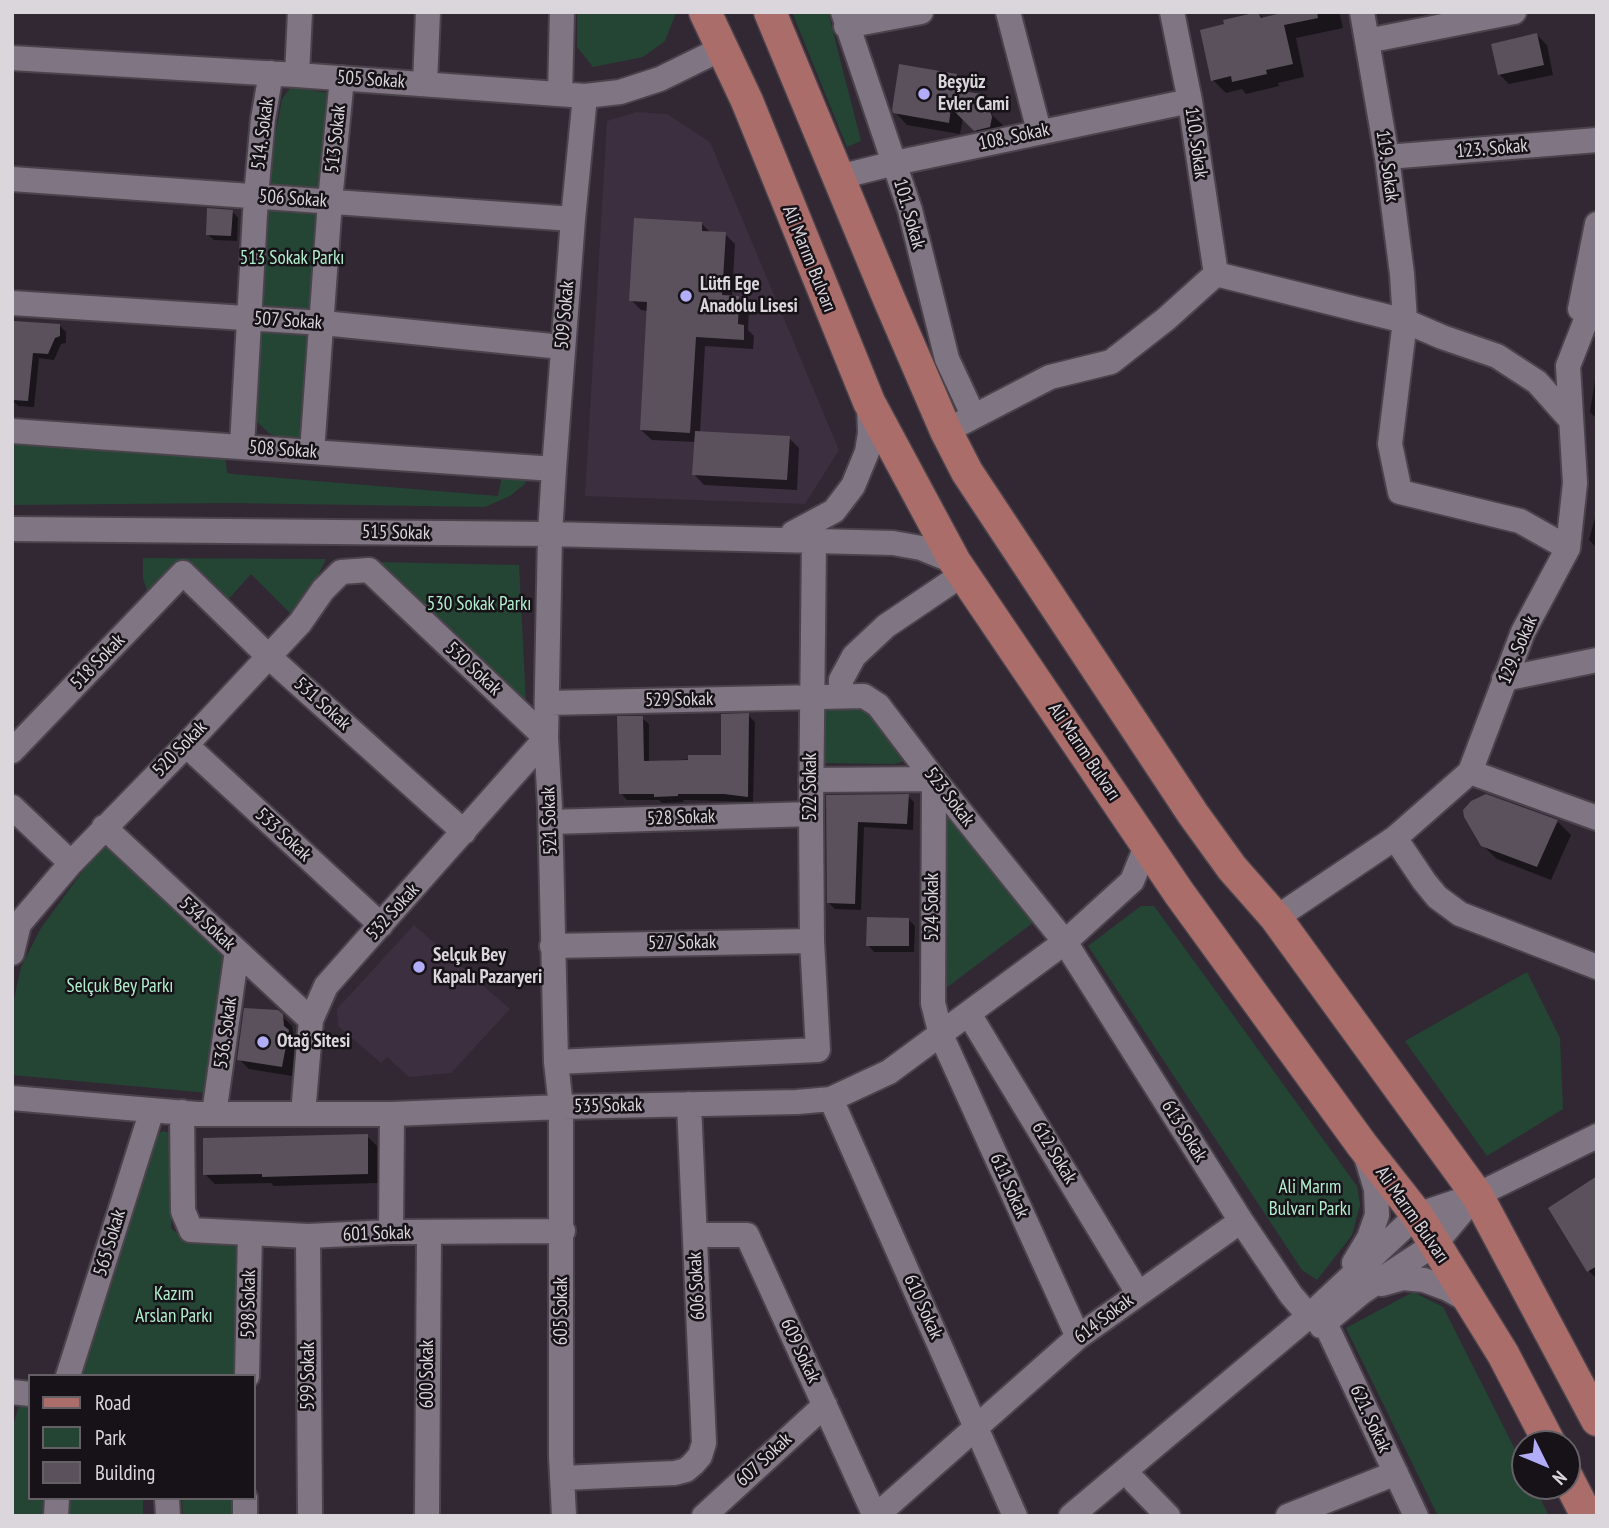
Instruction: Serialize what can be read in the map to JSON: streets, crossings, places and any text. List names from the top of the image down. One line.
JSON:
{"streets":{"main road":["Ali Marım Bulvarı"],"street":["505 Sokak","514. Sokak","108. Sokak","513 Sokak","110. Sokak","123. Sokak","119. Sokak","506 Sokak","101. Sokak","509 Sokak","507 Sokak","508 Sokak","515 Sokak","129. Sokak","518 Sokak","530 Sokak","529 Sokak","531 Sokak","520 Sokak","522 Sokak","523 Sokak","528 Sokak","521 Sokak","533 Sokak","524 Sokak","532 Sokak","534 Sokak","527 Sokak","536. Sokak","535 Sokak","613 Sokak","612 Sokak","611 Sokak","601 Sokak","565 Sokak","606 Sokak","598 Sokak","610 Sokak","605 Sokak","614 Sokak","609 Sokak","600 Sokak","599 Sokak","621. Sokak","607 Sokak"]},"crossings":[["505 Sokak","514. Sokak"],["505 Sokak","513 Sokak"],["505 Sokak","Ali Marım Bulvarı"],["505 Sokak","509 Sokak"],["514. Sokak","506 Sokak"],["514. Sokak","507 Sokak"],["514. Sokak","508 Sokak"],["108. Sokak","110. Sokak"],["108. Sokak","101. Sokak"],["513 Sokak","506 Sokak"],["513 Sokak","507 Sokak"],["513 Sokak","508 Sokak"],["123. Sokak","119. Sokak"],["119. Sokak","129. Sokak"],["506 Sokak","509 Sokak"],["Ali Marım Bulvarı","515 Sokak"],["509 Sokak","507 Sokak"],["509 Sokak","508 Sokak"],["509 Sokak","515 Sokak"],["509 Sokak","521 Sokak"],["515 Sokak","522 Sokak"],["515 Sokak","521 Sokak"],["518 Sokak","531 Sokak"],["530 Sokak","520 Sokak"],["530 Sokak","521 Sokak"],["530 Sokak","532 Sokak"],["529 Sokak","522 Sokak"],["529 Sokak","523 Sokak"],["529 Sokak","521 Sokak"],["531 Sokak","520 Sokak"],["531 Sokak","532 Sokak"],["520 Sokak","533 Sokak"],["520 Sokak","534 Sokak"],["522 Sokak","523 Sokak"],["522 Sokak","528 Sokak"],["522 Sokak","521 Sokak"],["522 Sokak","527 Sokak"],["523 Sokak","524 Sokak"],["523 Sokak","535 Sokak"],["523 Sokak","613 Sokak"],["528 Sokak","521 Sokak"],["521 Sokak","532 Sokak"],["521 Sokak","527 Sokak"],["521 Sokak","535 Sokak"],["521 Sokak","605 Sokak"],["533 Sokak","532 Sokak"],["524 Sokak","535 Sokak"],["524 Sokak","611 Sokak"],["532 Sokak","534 Sokak"],["532 Sokak","535 Sokak"],["534 Sokak","536. Sokak"],["536. Sokak","535 Sokak"],["535 Sokak","613 Sokak"],["535 Sokak","612 Sokak"],["535 Sokak","611 Sokak"],["535 Sokak","601 Sokak"],["535 Sokak","565 Sokak"],["535 Sokak","606 Sokak"],["535 Sokak","610 Sokak"],["535 Sokak","605 Sokak"],["613 Sokak","614 Sokak"],["613 Sokak","621. Sokak"],["612 Sokak","614 Sokak"],["611 Sokak","614 Sokak"],["601 Sokak","598 Sokak"],["601 Sokak","605 Sokak"],["601 Sokak","600 Sokak"],["601 Sokak","599 Sokak"],["606 Sokak","605 Sokak"],["606 Sokak","609 Sokak"],["610 Sokak","614 Sokak"],["614 Sokak","609 Sokak"],["609 Sokak","607 Sokak"]],"parks":["513 Sokak Parkı","530 Sokak Parkı","Selçuk Bey Parkı","Ali Marım Bulvarı Parkı","Kazım Arslan Parkı"],"places":["Beşyüz Evler Cami","Lütfi Ege Anadolu Lisesi","Selçuk Bey Kapalı Pazaryeri","Otağ Sitesi"],"legend":["Road","Park","Building"],"north":"bottom right"}
